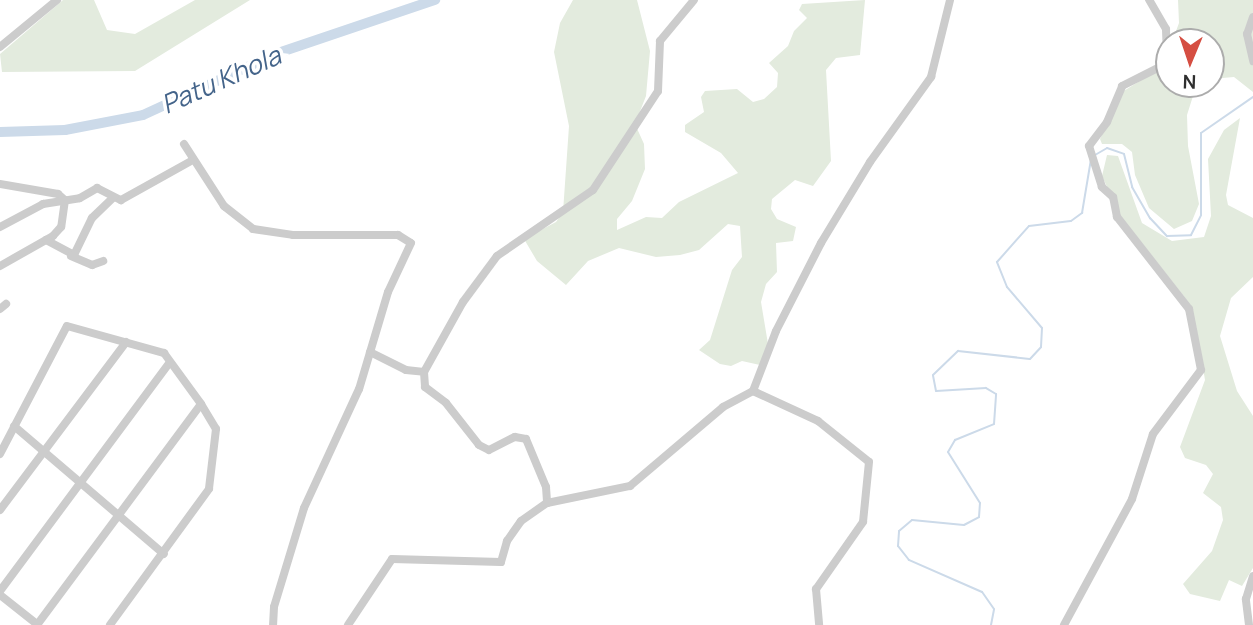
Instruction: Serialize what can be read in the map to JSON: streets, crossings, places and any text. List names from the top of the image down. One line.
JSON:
{"water":["Patu Khola"],"north":"bottom"}
